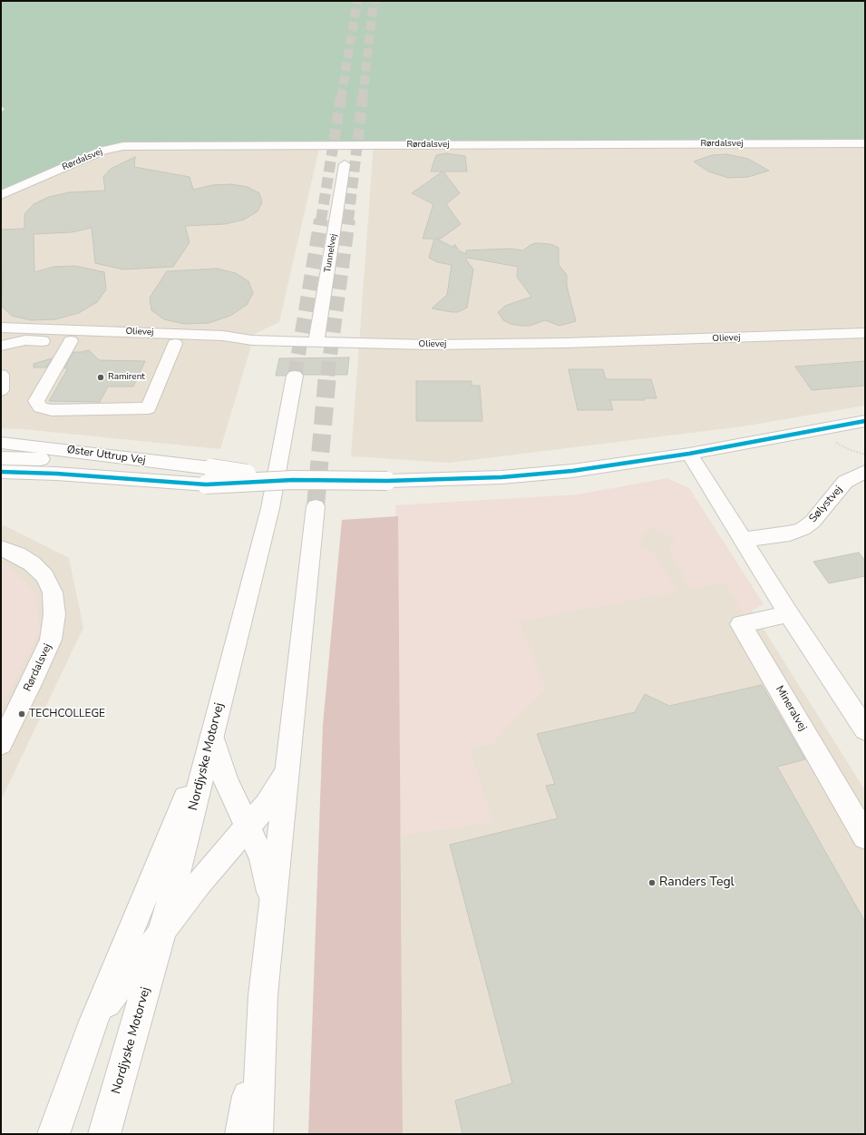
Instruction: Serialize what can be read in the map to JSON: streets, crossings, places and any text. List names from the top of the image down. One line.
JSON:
{"streets":{"main road":["Rørdalsvej","Tunnelvej","Olievej","Øster Uttrup Vej","Sølystvej","Mineralvej","Nordjyske Motorvej"]},"crossings":[["Tunnelvej","Olievej"]],"places":["Ramirent","TECHCOLLEGE","Randers Tegl"]}
